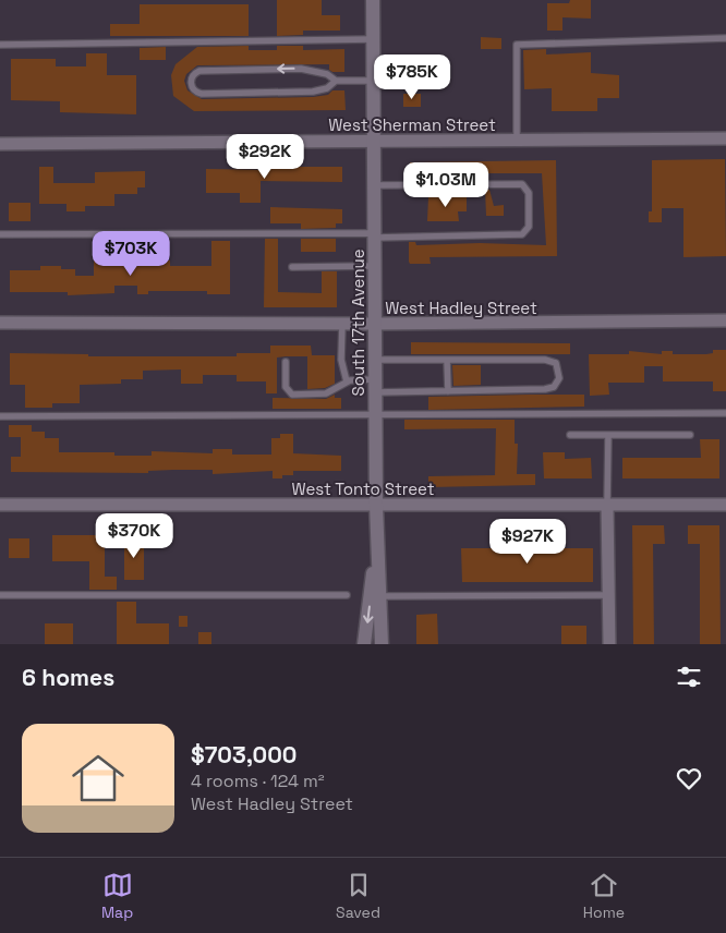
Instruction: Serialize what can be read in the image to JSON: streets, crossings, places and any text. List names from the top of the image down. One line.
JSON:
{"streets":{"main road":["South 17th Avenue"],"street":["West Sherman Street","West Hadley Street","West Tonto Street"]},"crossings":[["West Sherman Street","South 17th Avenue"],["West Hadley Street","South 17th Avenue"],["South 17th Avenue","West Tonto Street"]],"page":{"price":["$785K","$292K","$1.03M","$703K","$370K","$927K"],"heading":"6 homes","list":[{"name":"$703,000","note":"4 rooms · 124 m² · West Hadley Street"}],"tabs":["Map","Saved","Home"]}}
